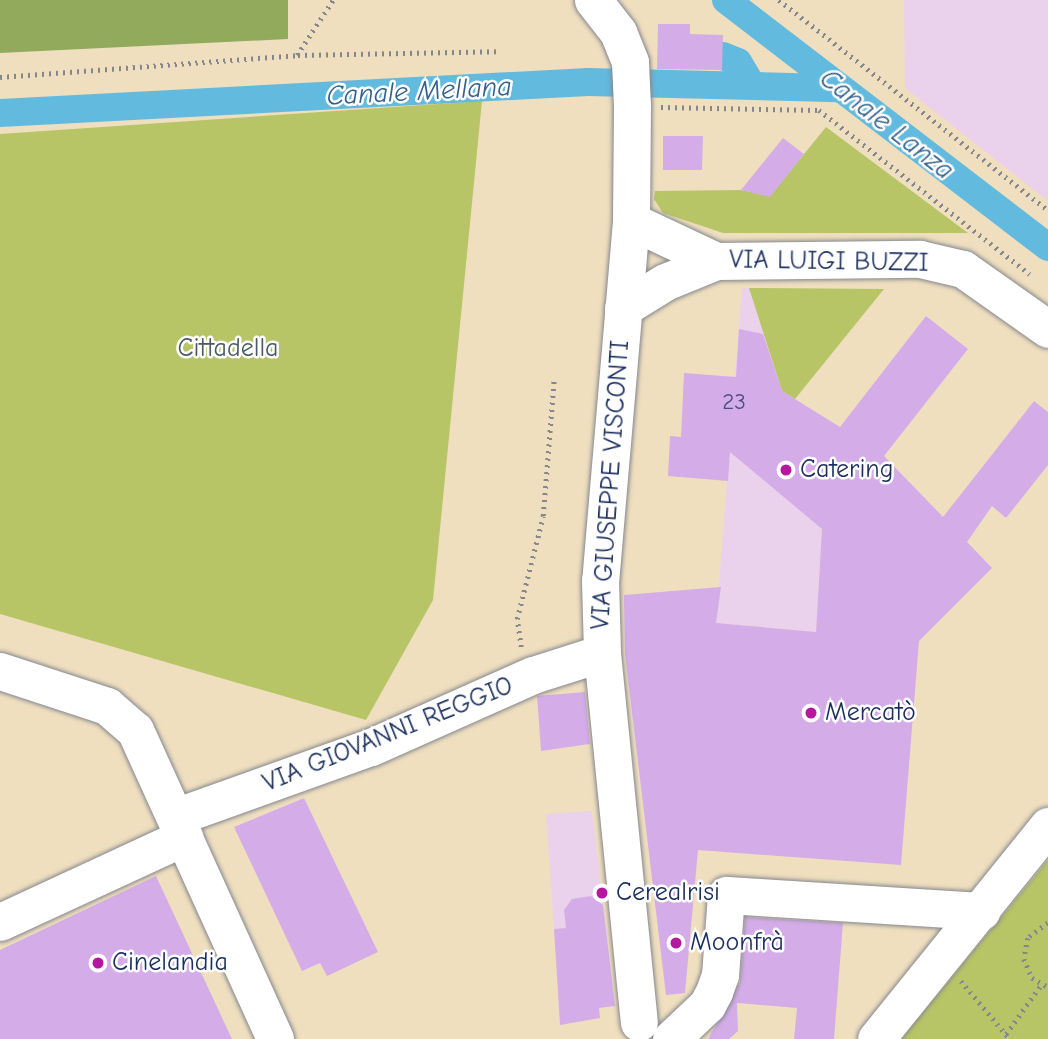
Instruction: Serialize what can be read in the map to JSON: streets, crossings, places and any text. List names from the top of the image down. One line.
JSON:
{"streets":{"street":["VIA LUIGI BUZZI","VIA GIUSEPPE VISCONTI","VIA GIOVANNI REGGIO"]},"crossings":[["VIA LUIGI BUZZI","VIA GIUSEPPE VISCONTI"],["VIA GIUSEPPE VISCONTI","VIA GIOVANNI REGGIO"]],"water":["Canale Mellana","Canale Lanza"],"parks":["Cittadella"],"places":["Catering","Mercatò","Cerealrisi","Moonfrà","Cinelandia"],"house_numbers":["23"]}
